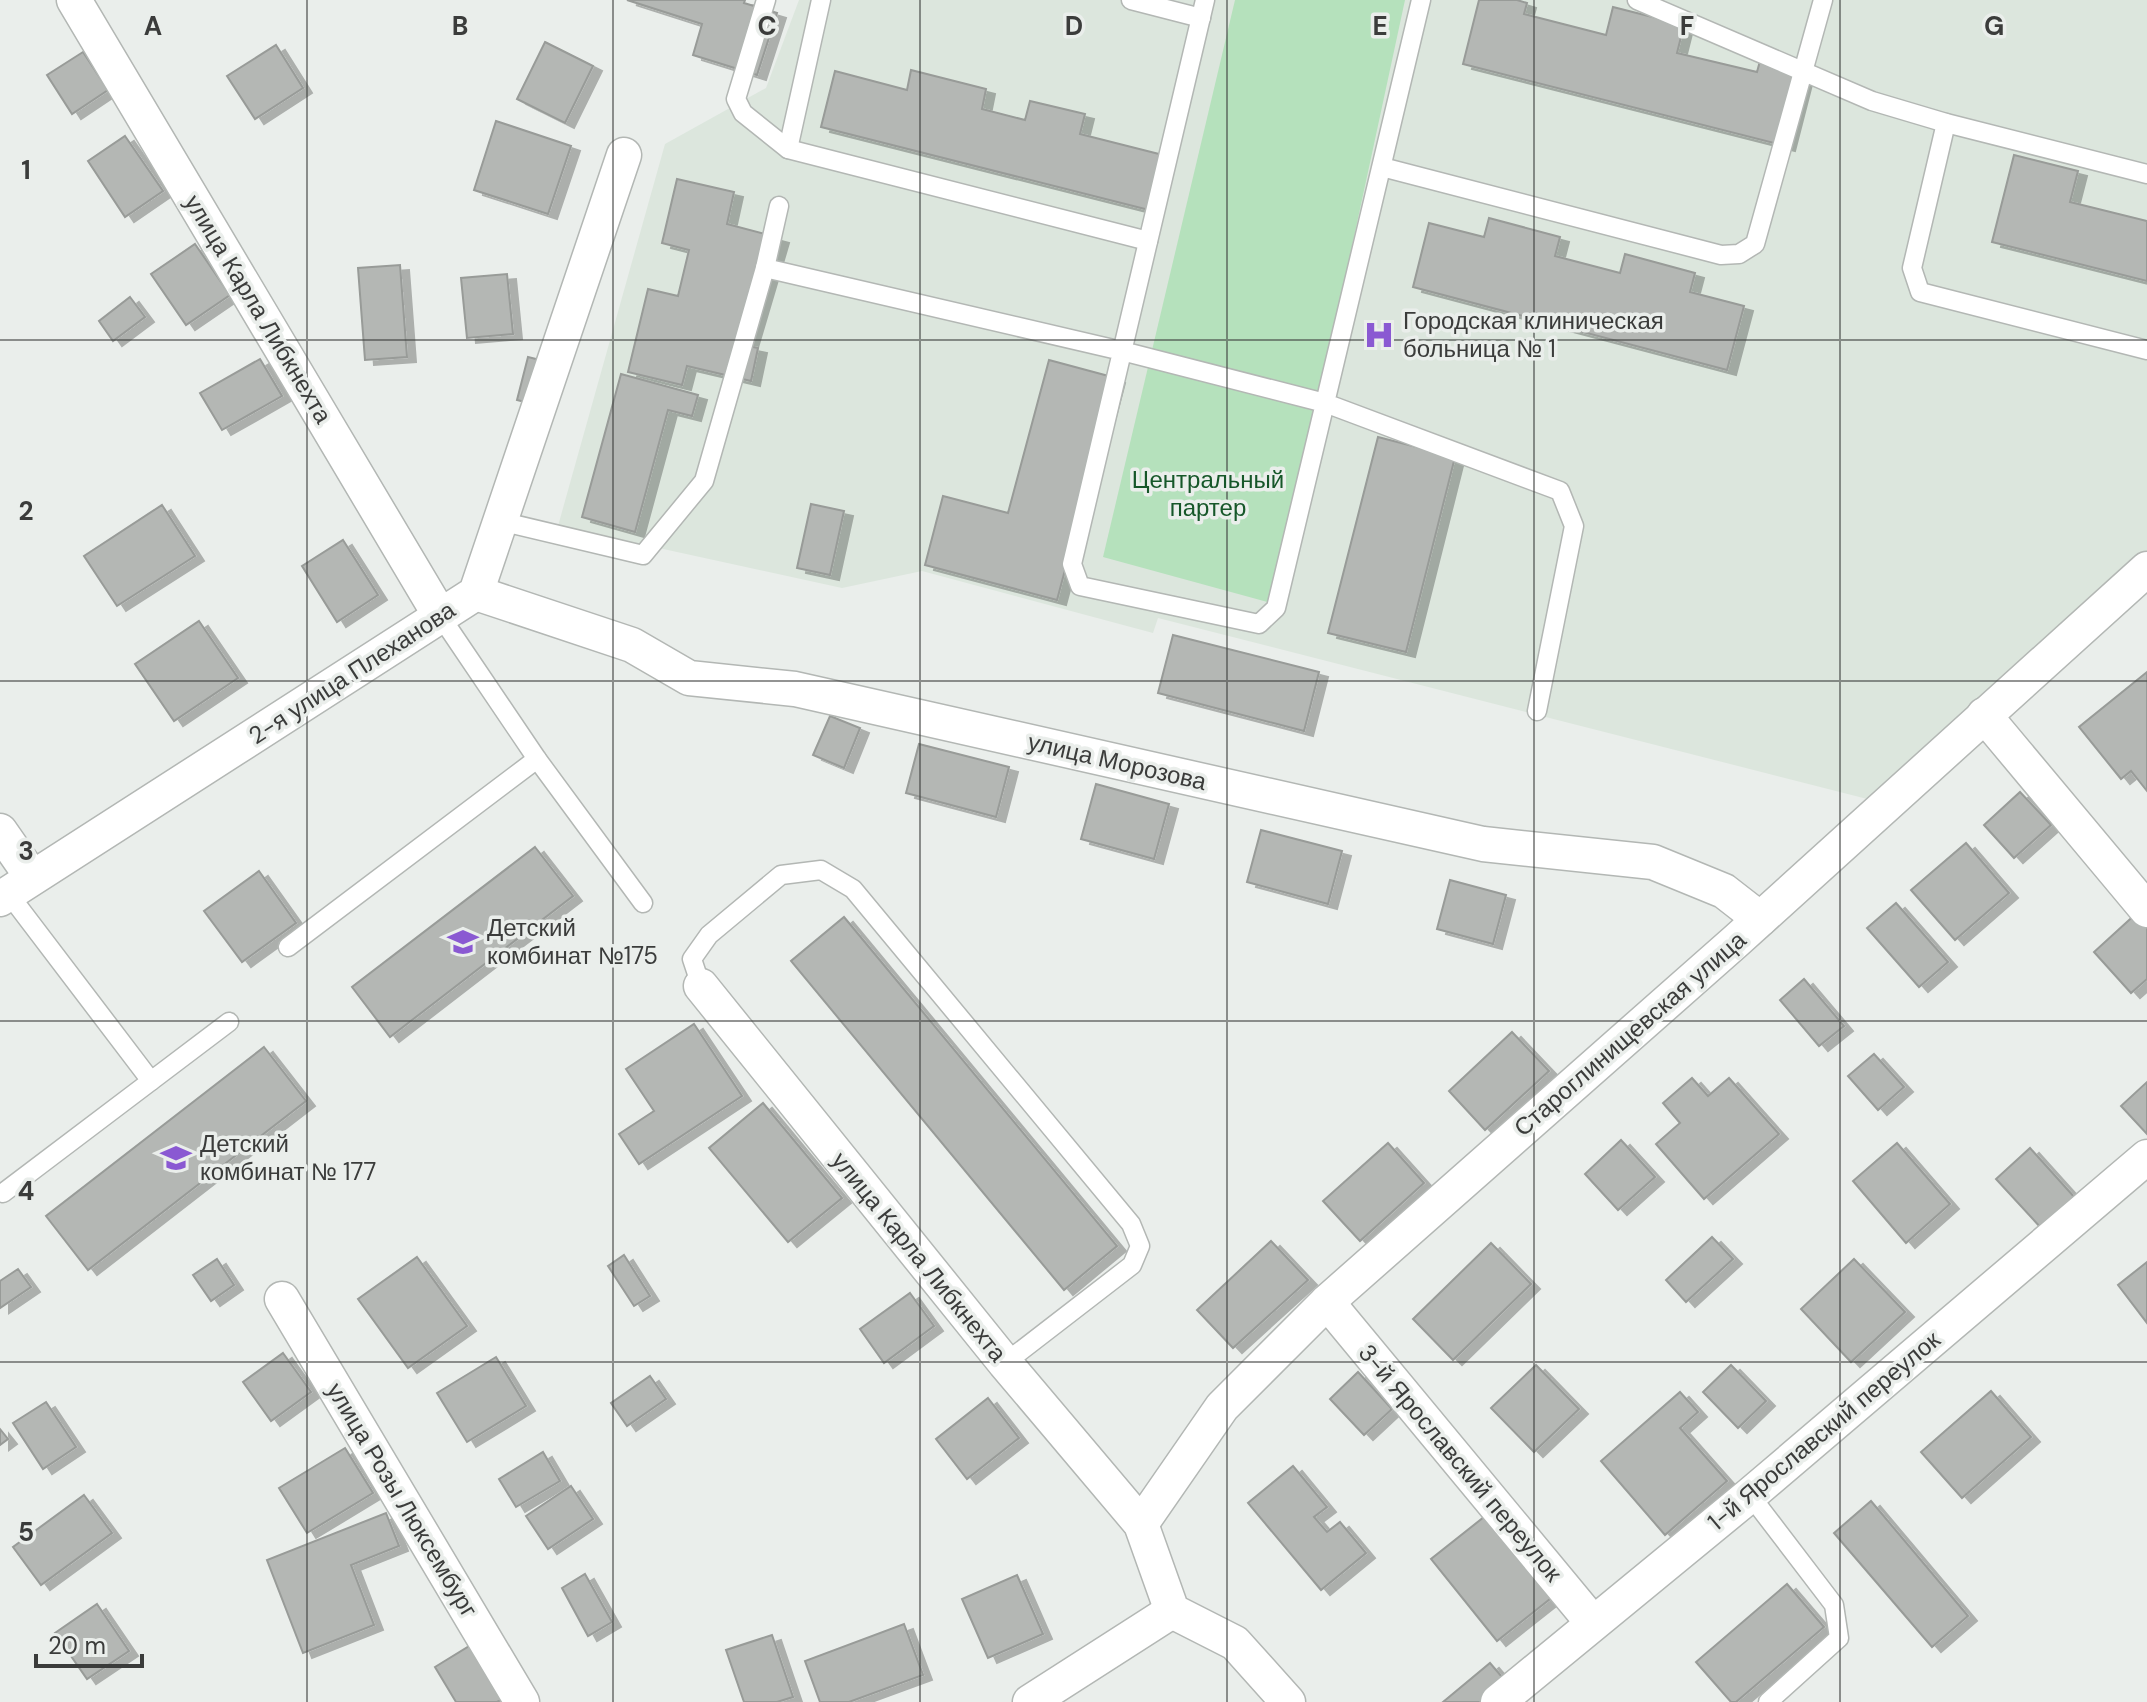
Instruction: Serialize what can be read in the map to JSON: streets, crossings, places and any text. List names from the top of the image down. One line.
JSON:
{"streets":{"street":["улица Карла Либкнехта","2-я улица Плеханова","улица Морозова","Староглинищевская улица","1-й Ярославский переулок","3-й Ярославский переулок","улица Розы Люксембург"]},"crossings":[["улица Карла Либкнехта","2-я улица Плеханова"],["улица Карла Либкнехта","Староглинищевская улица"],["2-я улица Плеханова","улица Морозова"],["улица Морозова","Староглинищевская улица"],["Староглинищевская улица","3-й Ярославский переулок"],["1-й Ярославский переулок","3-й Ярославский переулок"]],"parks":["Центральный партер"],"places":{"hospital":["Городская клиническая больница № 1"],"school or university":["Детский комбинат №175","Детский комбинат № 177"]},"scale_bar":"20 m","grid":{"columns":["A","B","C","D","E","F","G"],"rows":["1","2","3","4","5"]}}
